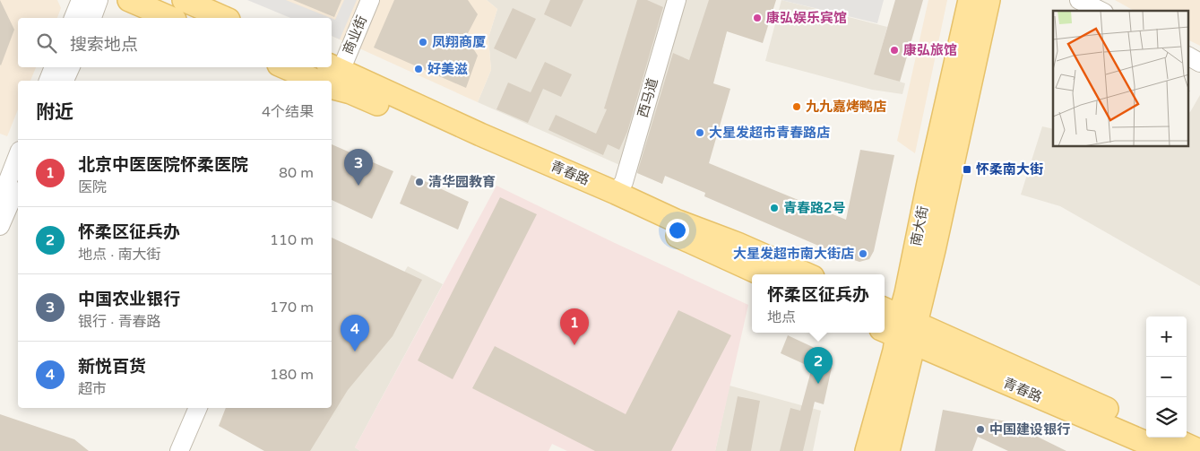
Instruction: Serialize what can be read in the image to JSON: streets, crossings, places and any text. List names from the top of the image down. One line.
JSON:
{"streets":{"main road":["青春路","南大街"],"street":["商业街","西马道"]},"crossings":[["西马道","青春路"],["青春路","南大街"]],"places":{"other":["康弘娱乐宾馆","凤翔商厦","康弘旅馆","好美滋","九九嘉烤鸭店","大星发超市青春路店","清华园教育","青春路2号","大星发超市南大街店","中国建设银行"],"transit":["怀柔南大街"]},"page":{"search":"搜索地点","heading":["附近","4个结果"],"list":[{"mark":"1","name":"北京中医医院怀柔医院","note":"医院","value":"80 m"},{"mark":"2","name":"怀柔区征兵办","note":"地点 · 南大街","value":"110 m"},{"mark":"3","name":"中国农业银行","note":"银行 · 青春路","value":"170 m"},{"mark":"4","name":"新悦百货","note":"超市","value":"180 m"}],"pins":["3","1","4","2"],"popup":["怀柔区征兵办","地点"],"map_buttons":["+","−"]}}
